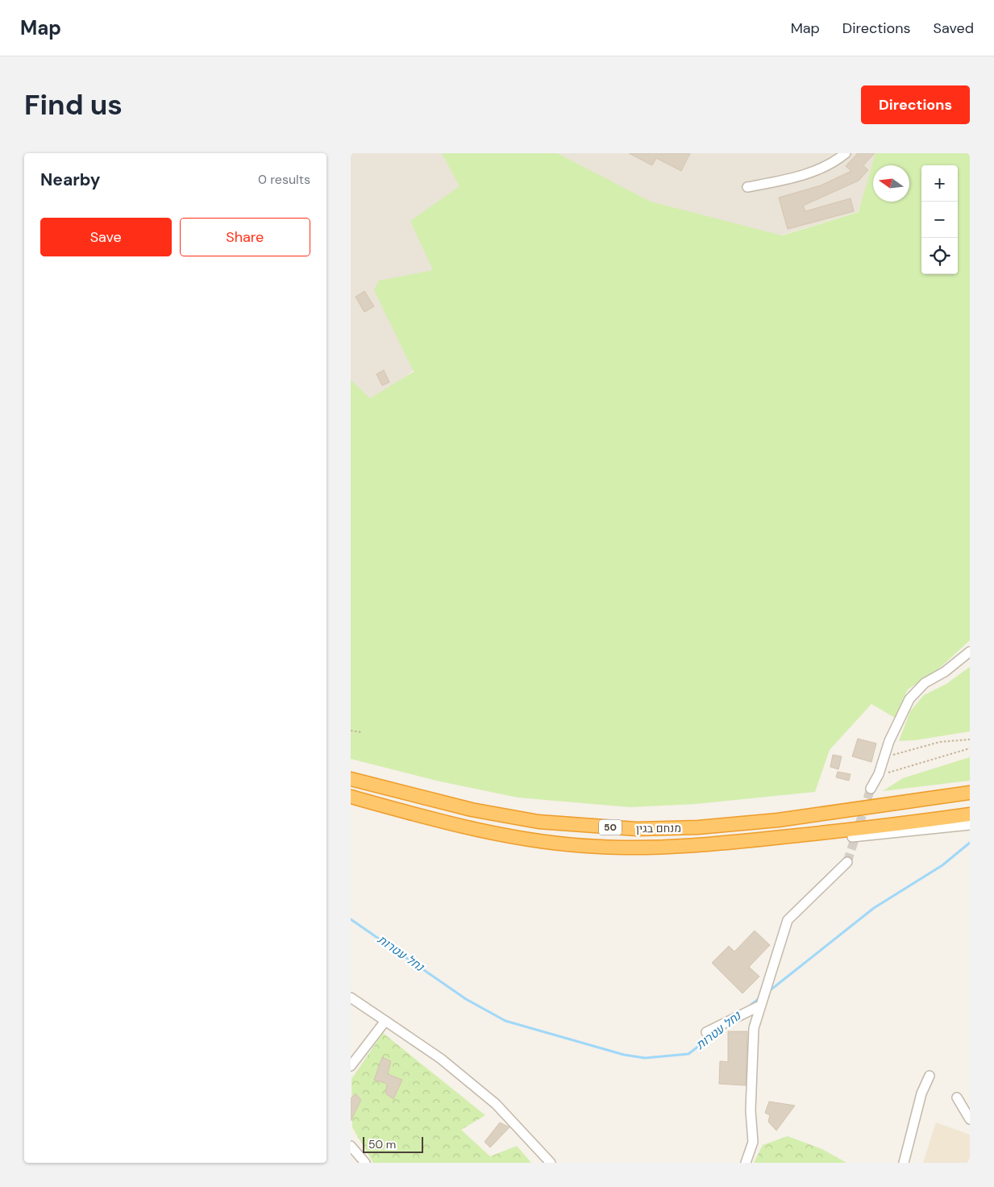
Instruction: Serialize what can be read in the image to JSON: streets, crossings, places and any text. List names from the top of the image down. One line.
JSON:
{"streets":{"highway":["50","מנחם בגין"]},"water":["נחל עטרות"],"scale_bar":"50 m","north":"left","page":{"header":"Map","nav":["Map","Directions","Saved"],"buttons":["Directions",["Save","Share"]],"title":"Find us","heading":["Nearby","0 results"],"map_buttons":["+","−"],"scale":"50 m"}}
